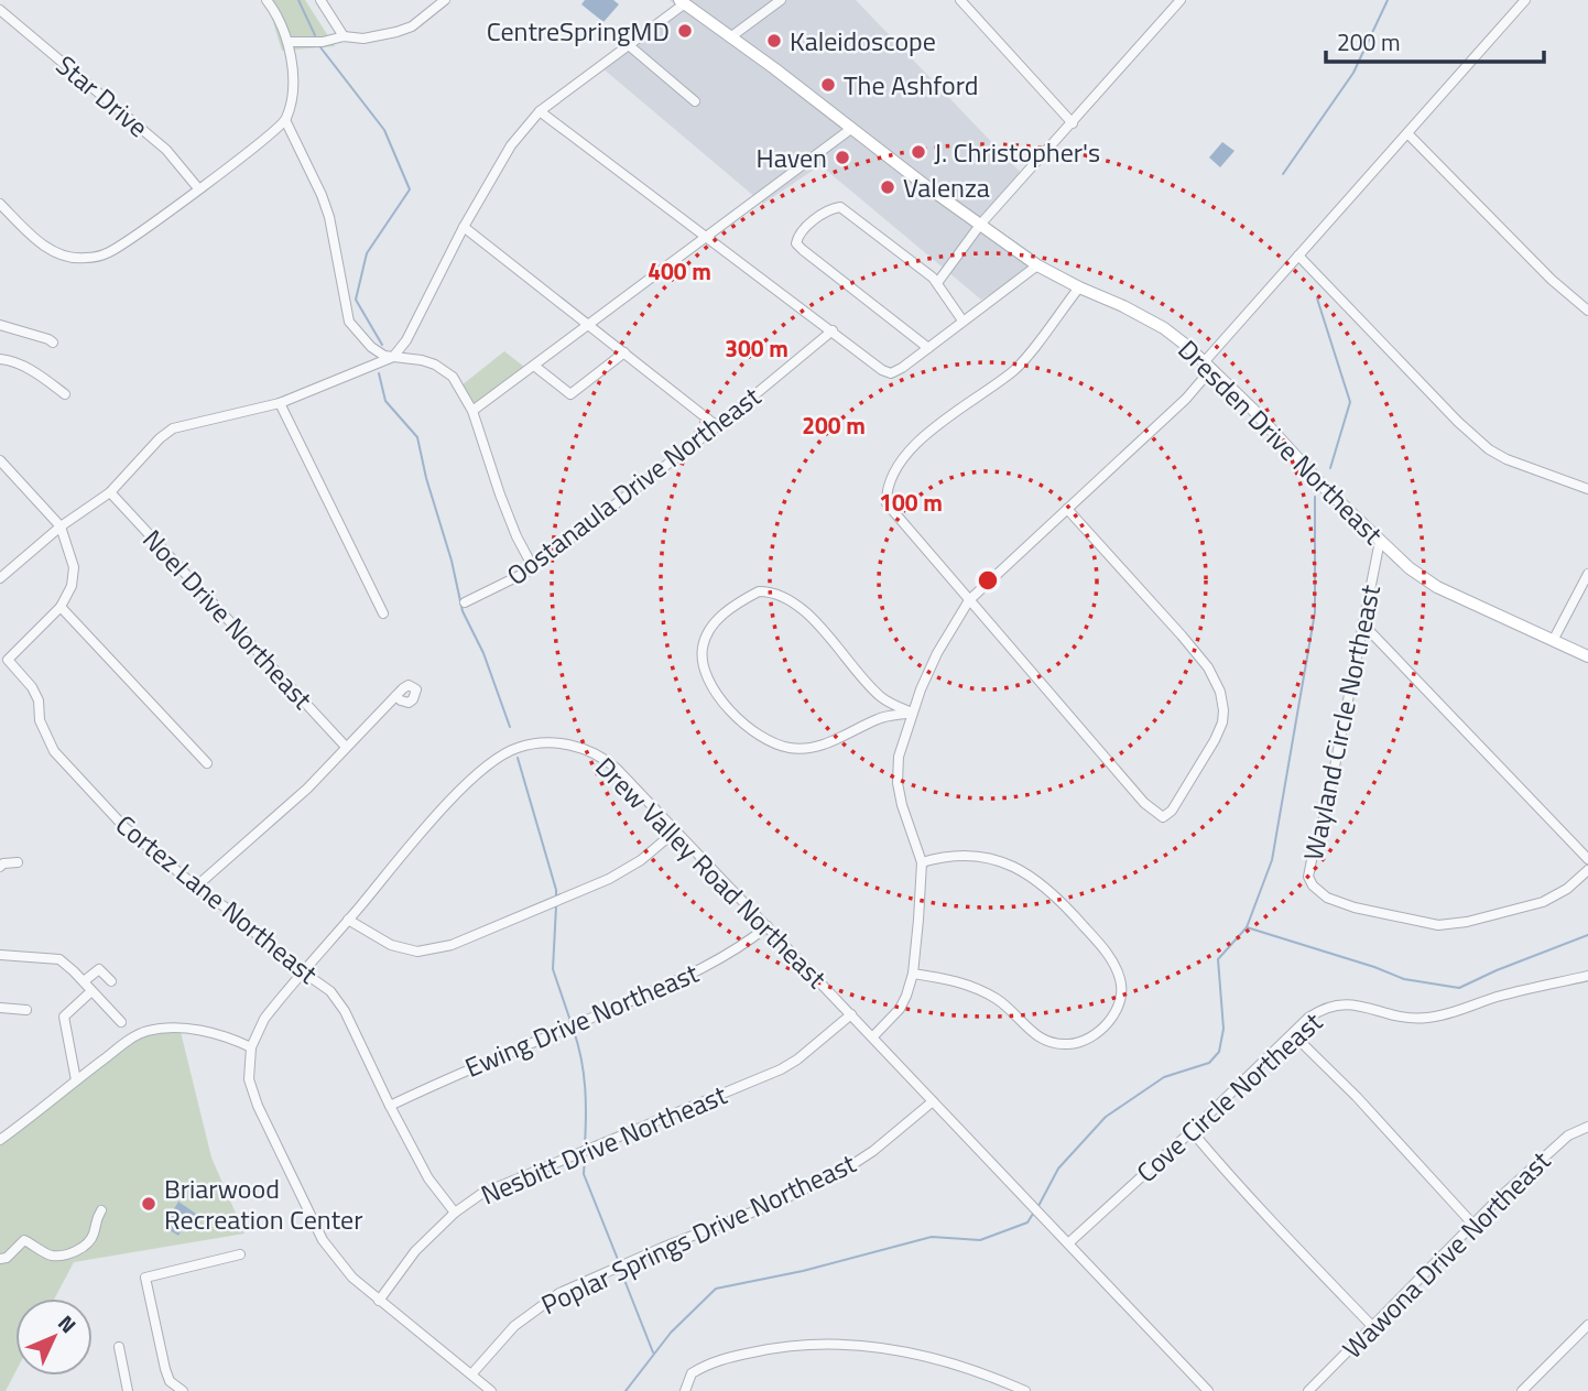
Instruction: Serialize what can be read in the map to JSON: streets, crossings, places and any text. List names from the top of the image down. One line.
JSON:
{"streets":{"street":["Star Drive","Dresden Drive Northeast","Oostanaula Drive Northeast","Noel Drive Northeast","Wayland Circle Northeast","Drew Valley Road Northeast","Cortez Lane Northeast","Ewing Drive Northeast","Cove Circle Northeast","Nesbitt Drive Northeast","Poplar Springs Drive Northeast","Wawona Drive Northeast"]},"crossings":[["Dresden Drive Northeast","Wayland Circle Northeast"],["Drew Valley Road Northeast","Cortez Lane Northeast"],["Drew Valley Road Northeast","Ewing Drive Northeast"],["Drew Valley Road Northeast","Cove Circle Northeast"],["Drew Valley Road Northeast","Nesbitt Drive Northeast"],["Drew Valley Road Northeast","Poplar Springs Drive Northeast"],["Cortez Lane Northeast","Ewing Drive Northeast"],["Cortez Lane Northeast","Nesbitt Drive Northeast"]],"places":["CentreSpringMD","Kaleidoscope","The Ashford","J. Christopher's","Haven","Valenza","Briarwood Recreation Center"],"scale_bar":"200 m","north":"top right","rings":["400 m","300 m","200 m","100 m"]}
